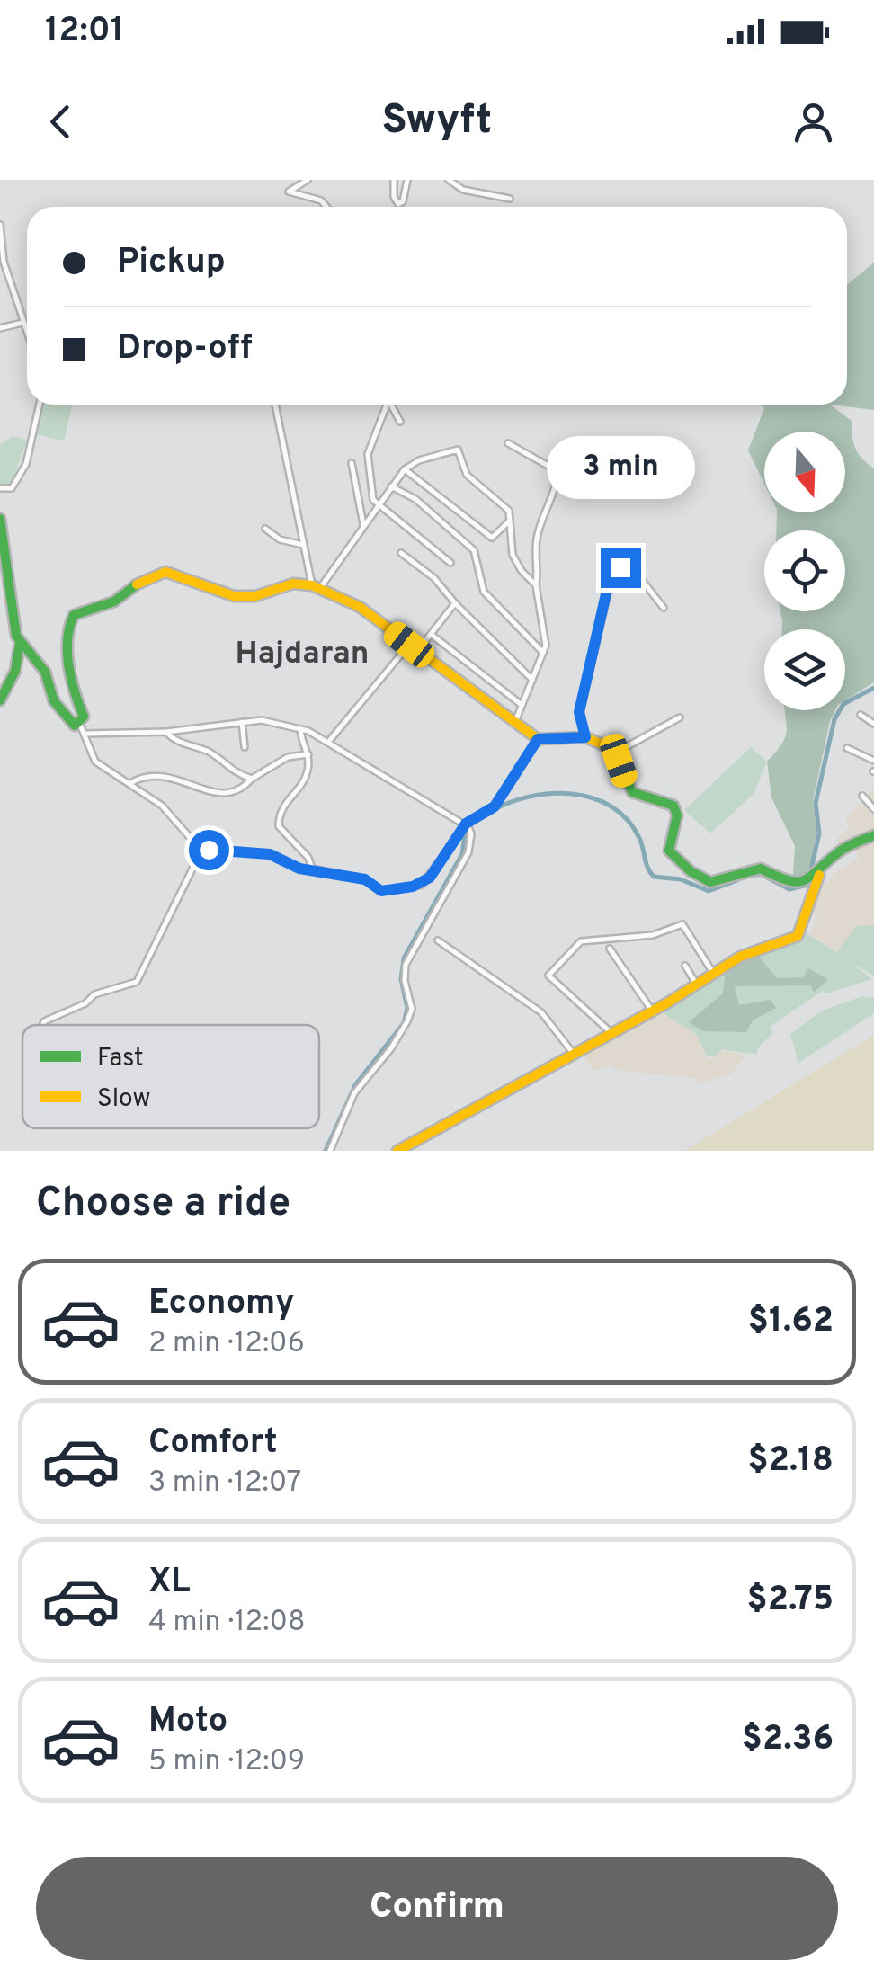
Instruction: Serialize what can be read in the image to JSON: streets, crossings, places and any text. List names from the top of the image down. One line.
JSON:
{"districts":["Hajdaran"],"legend":["Fast","Slow"],"north":"bottom","page":{"status":"12:01","header":"Swyft","banner":["Pickup","Drop-off"],"bubble":"3 min","heading":"Choose a ride","list":[{"name":"Economy","note":"2 min · 12:06","value":"$1.62"},{"name":"Comfort","note":"3 min · 12:07","value":"$2.18"},{"name":"XL","note":"4 min · 12:08","value":"$2.75"},{"name":"Moto","note":"5 min · 12:09","value":"$2.36"}],"buttons":"Confirm"}}
